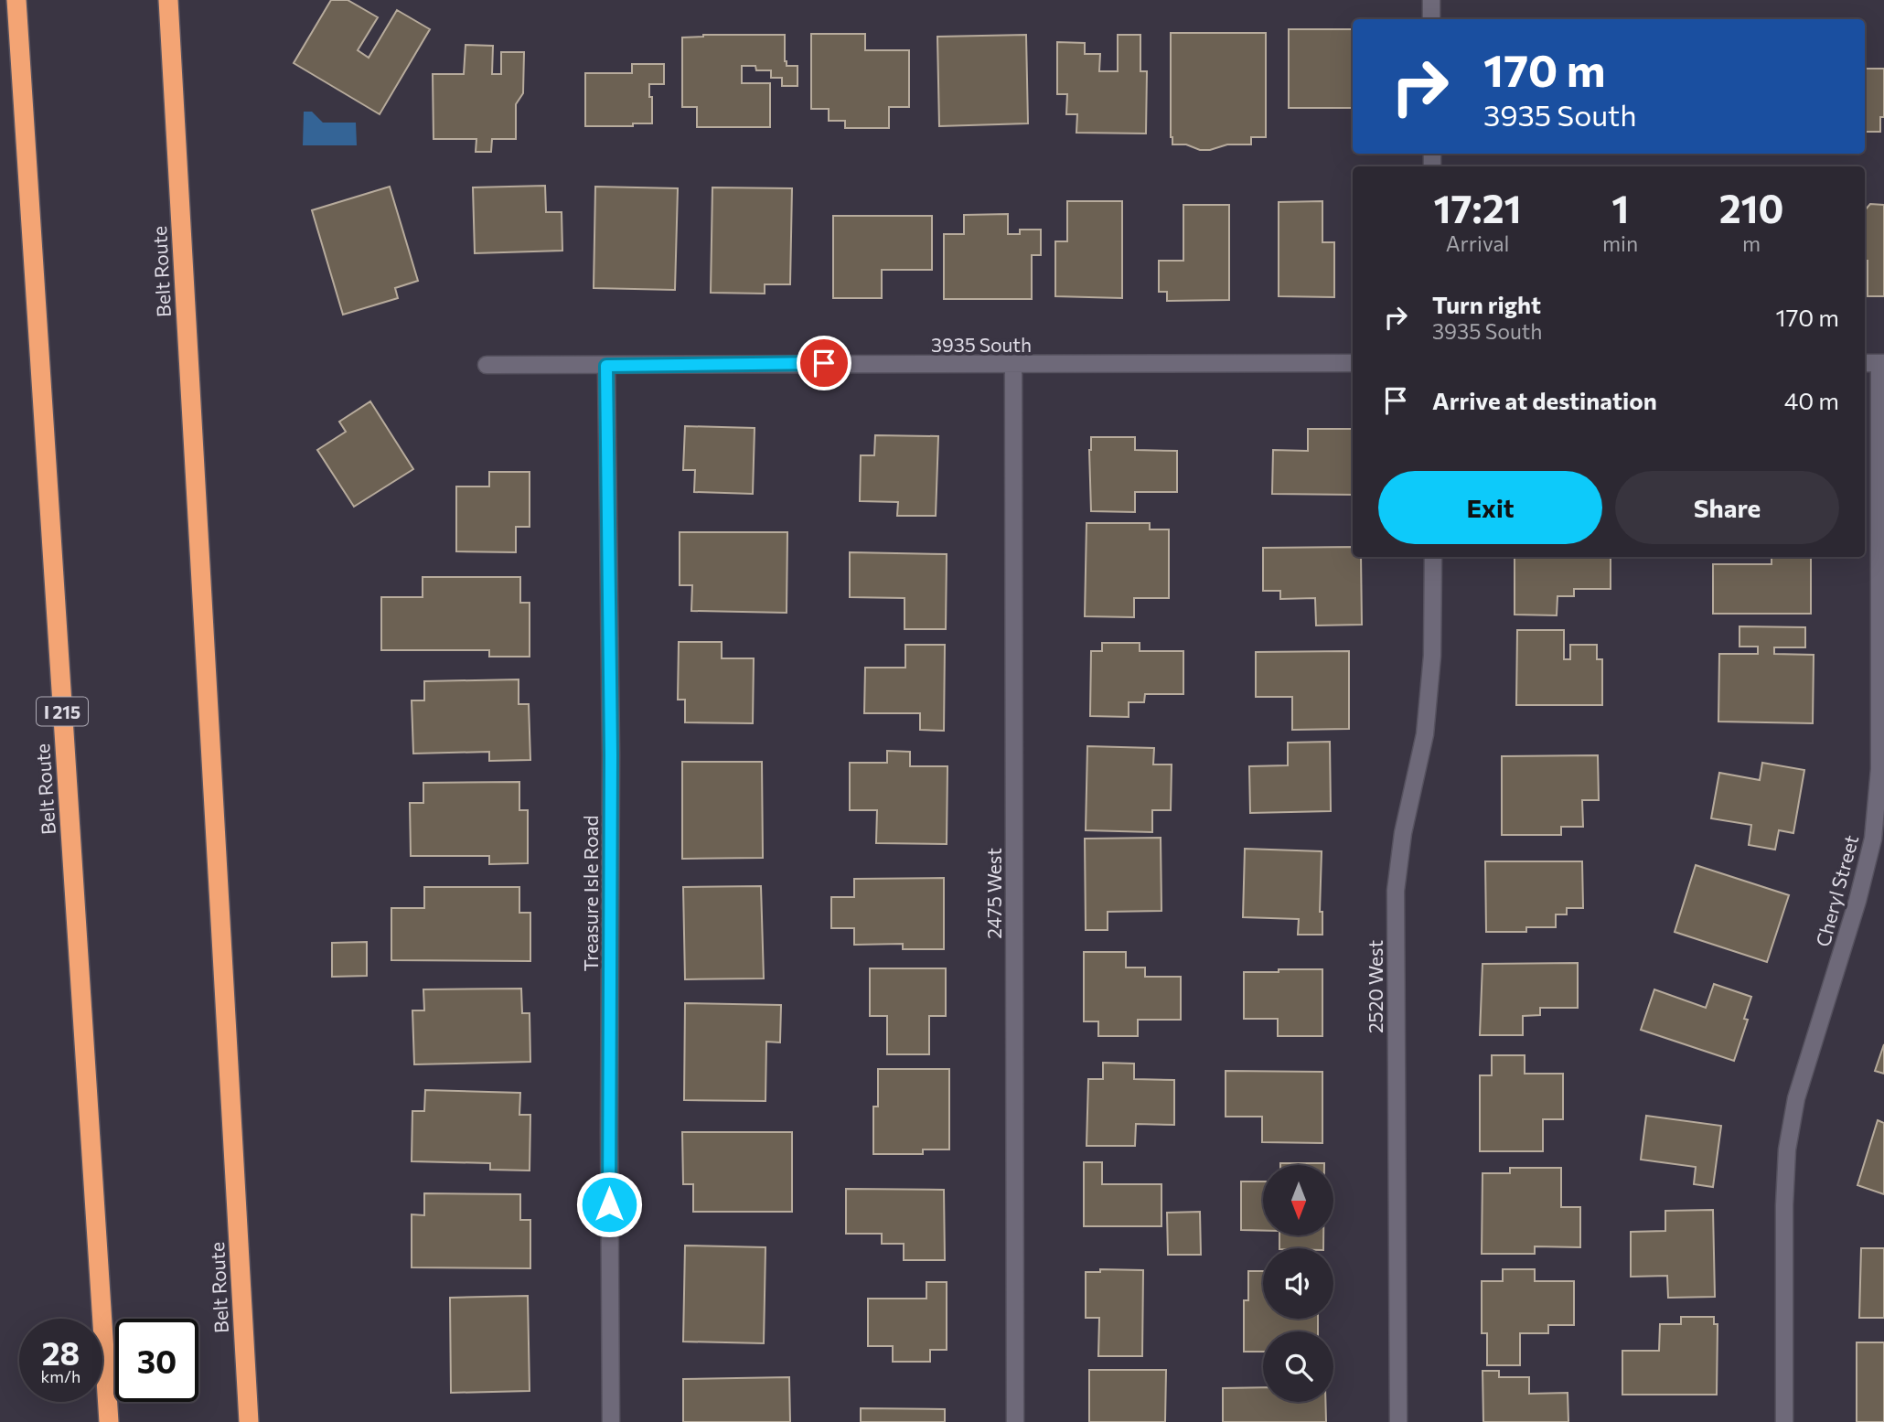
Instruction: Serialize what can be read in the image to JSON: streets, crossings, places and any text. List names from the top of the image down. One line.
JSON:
{"streets":{"highway":["Belt Route","I 215"],"street":["3935 South","Cheryl Street","Treasure Isle Road","2475 West","2520 West"]},"crossings":[["3935 South","Treasure Isle Road"],["3935 South","2475 West"]],"north":"bottom","page":{"turn":["170 m","3935 South"],"eta":["17:21","Arrival","1","min","210","m"],"list":[{"name":"Turn right","note":"3935 South","value":"170 m"},{"name":"Arrive at destination","value":"40 m"}],"buttons":["Exit","Share"],"speed":"28 km/h","limit":"30"}}
